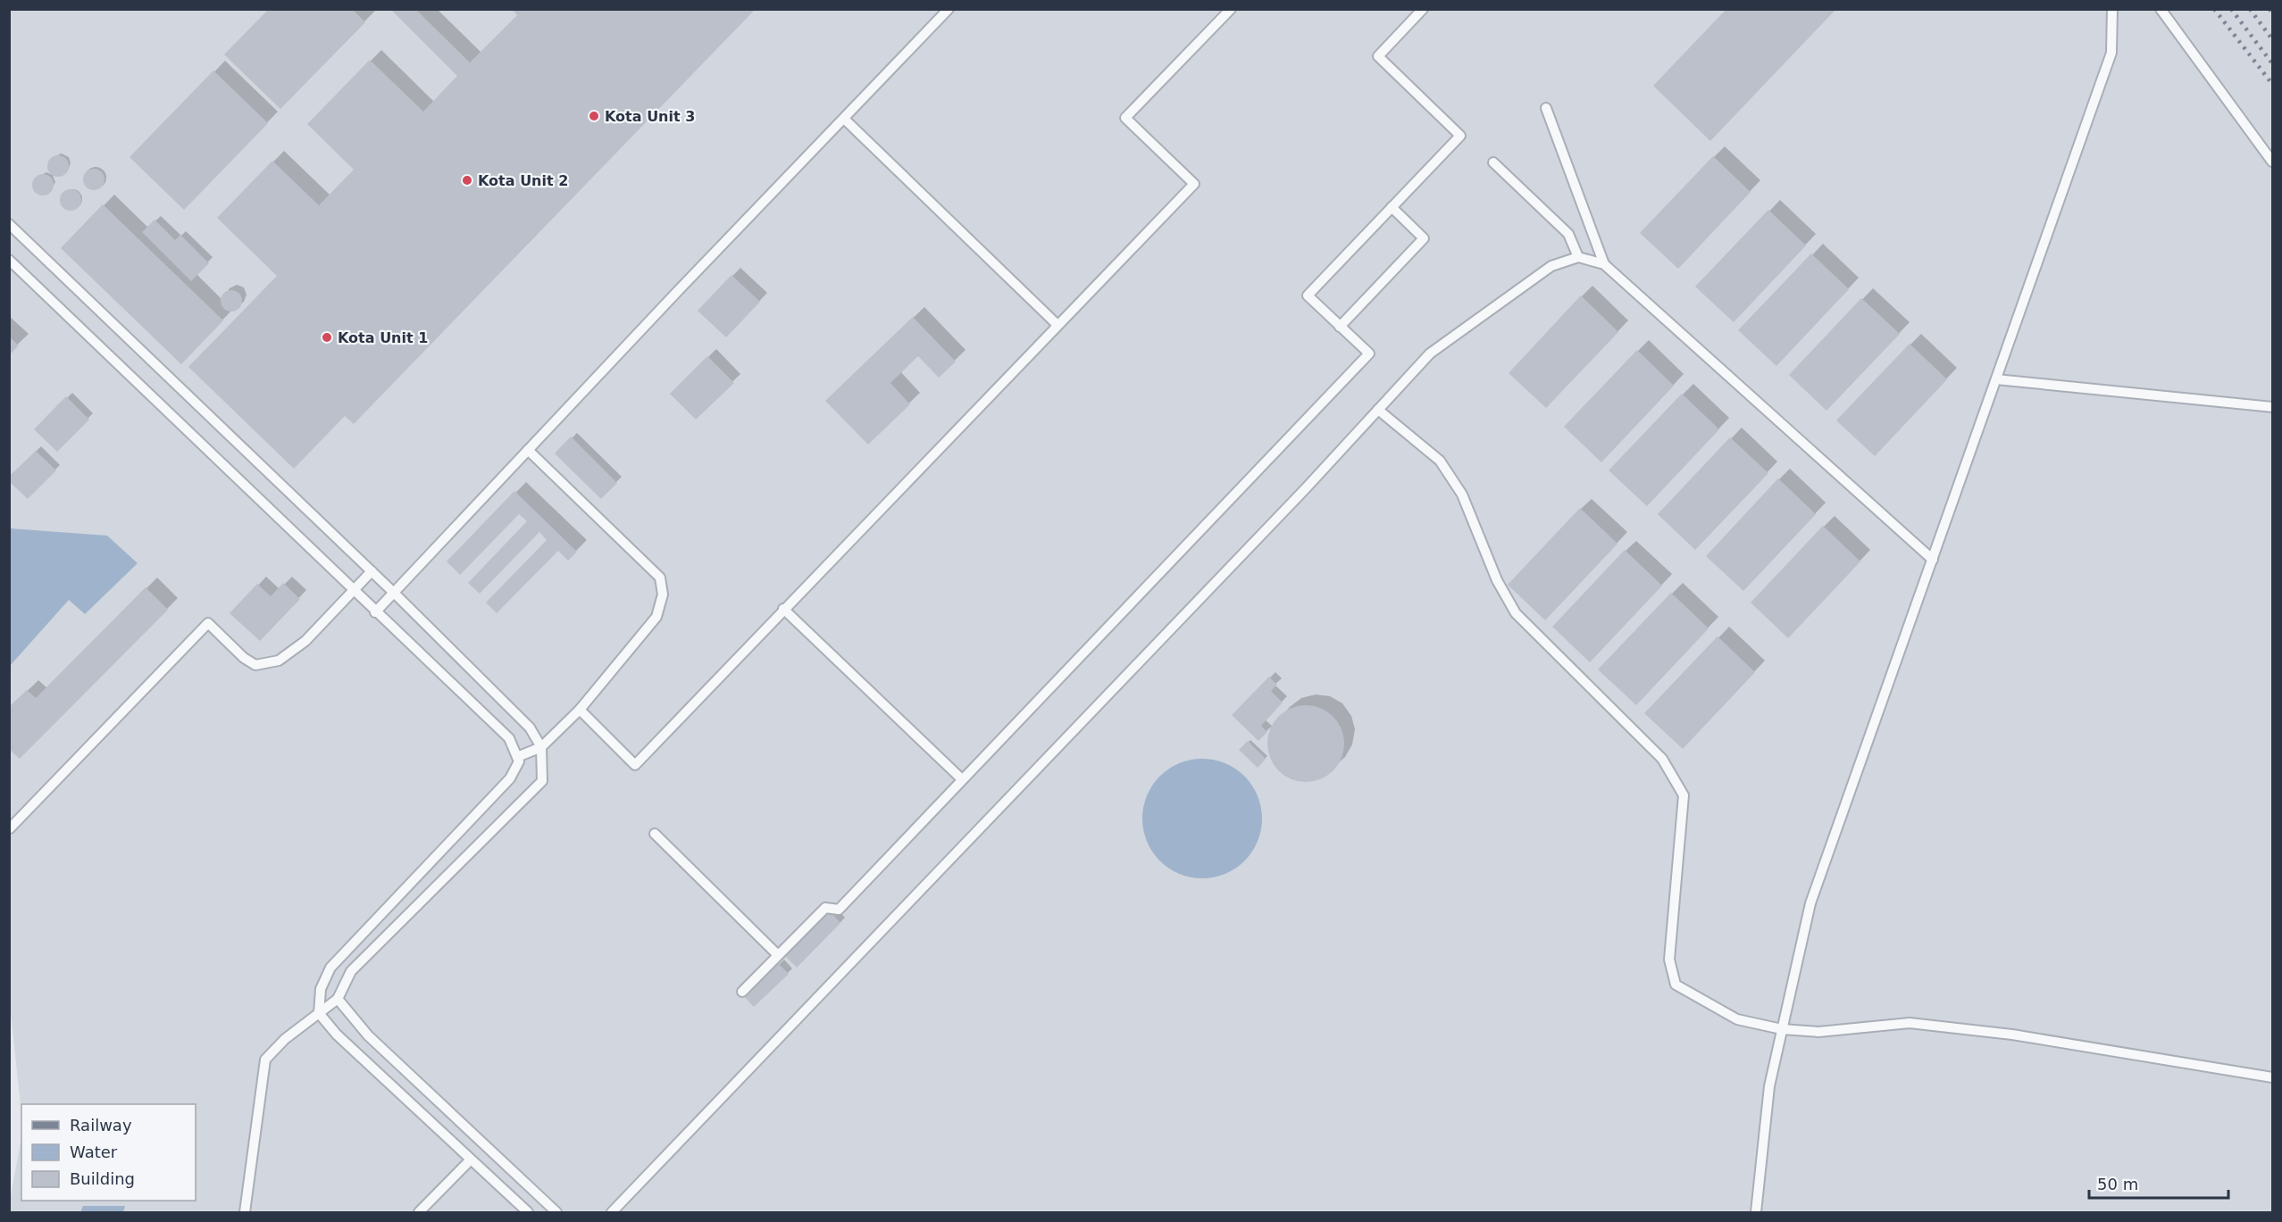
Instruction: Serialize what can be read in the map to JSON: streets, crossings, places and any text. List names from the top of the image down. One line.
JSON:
{"places":["Kota Unit 3","Kota Unit 2","Kota Unit 1"],"legend":["Railway","Water","Building"],"scale_bar":"50 m"}
